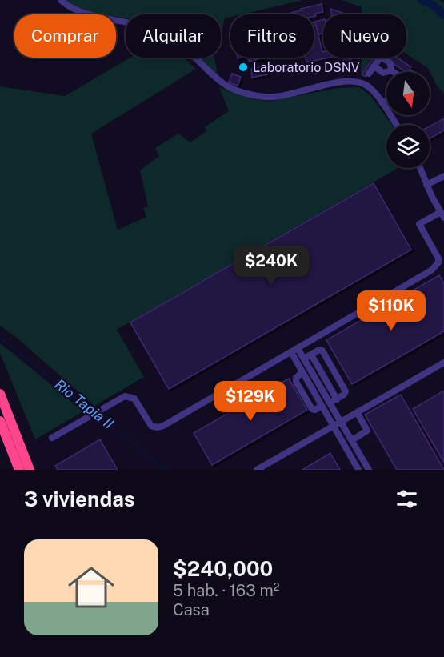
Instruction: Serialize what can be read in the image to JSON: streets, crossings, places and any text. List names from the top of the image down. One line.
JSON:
{"water":["Rio Tapia II"],"places":["Laboratorio DSNV"],"north":"bottom","page":{"chip":["Comprar","Alquilar","Filtros","Nuevo"],"price":["$240K","$110K","$129K"],"heading":"3 viviendas","list":[{"name":"$240,000","note":"5 hab. · 163 m² · Casa"}]}}
